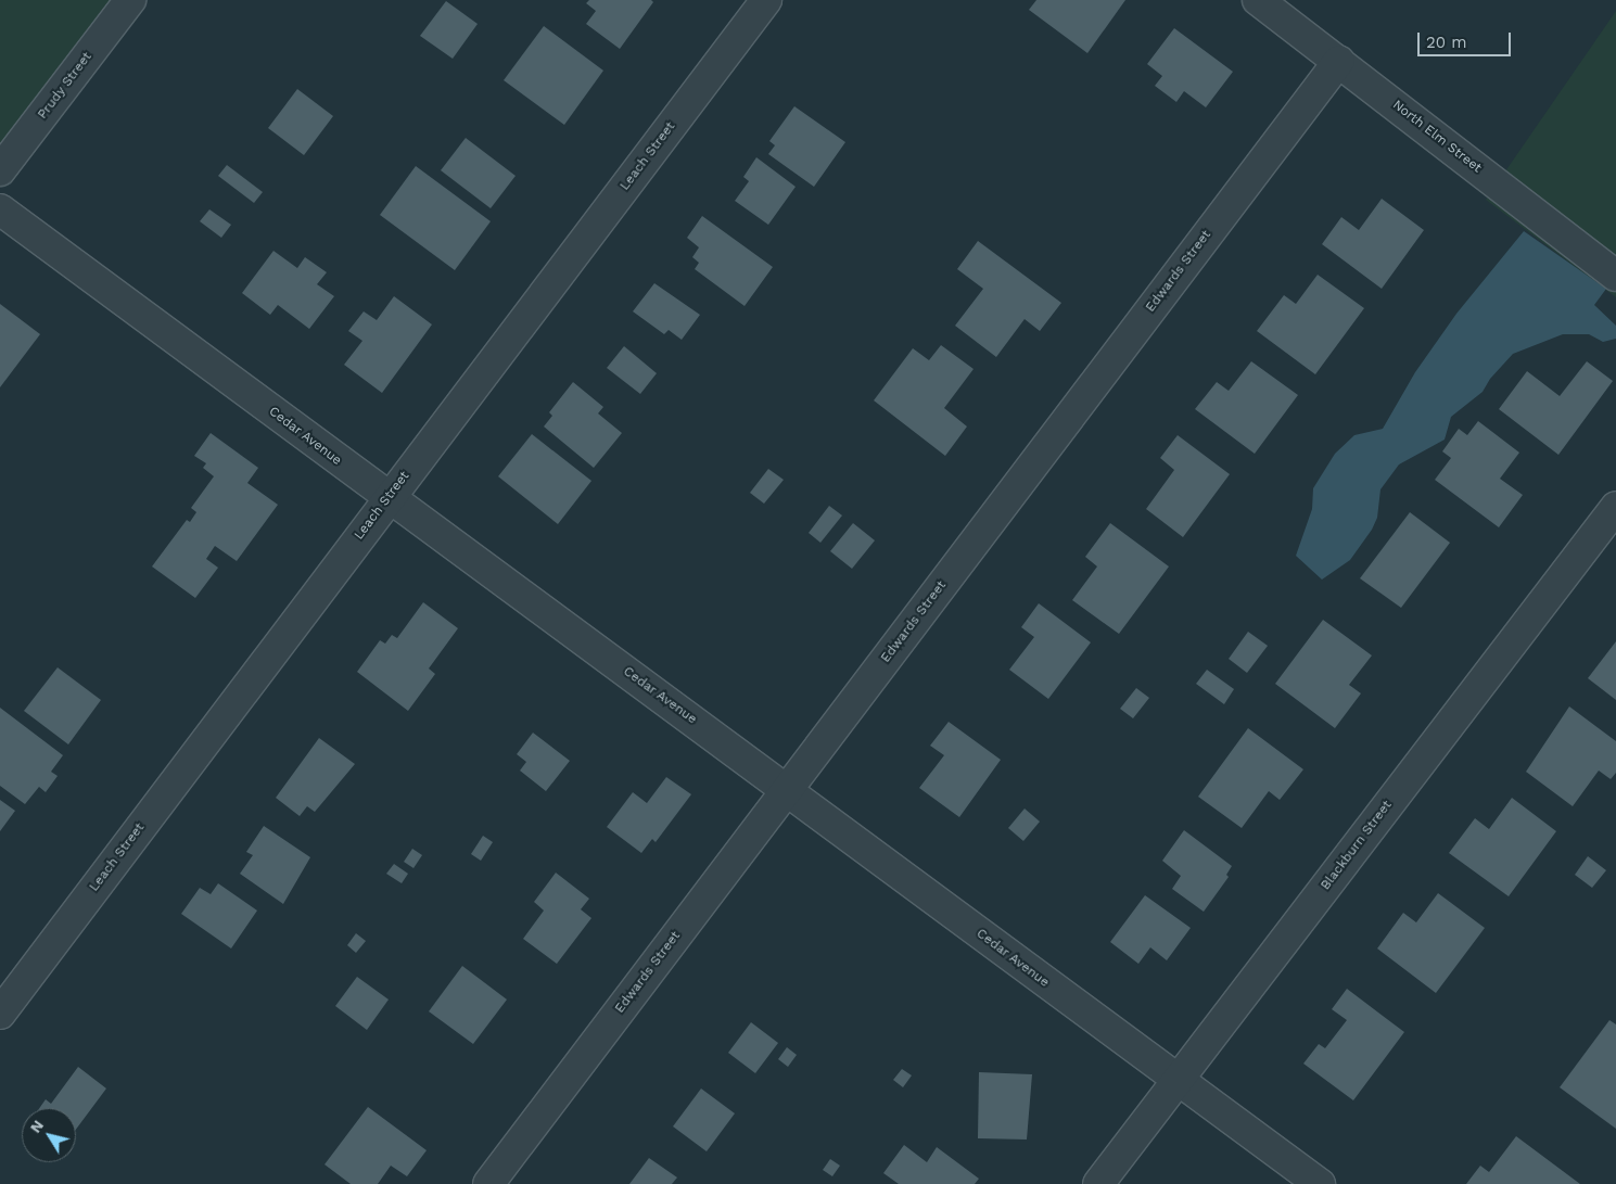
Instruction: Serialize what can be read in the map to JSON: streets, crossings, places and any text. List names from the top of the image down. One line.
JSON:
{"streets":{"street":["Prudy Street","North Elm Street","Leach Street","Edwards Street","Cedar Avenue","Blackburn Street"]},"crossings":[["North Elm Street","Edwards Street"],["Leach Street","Cedar Avenue"],["Edwards Street","Cedar Avenue"],["Cedar Avenue","Blackburn Street"]],"scale_bar":"20 m","north":"top left"}
